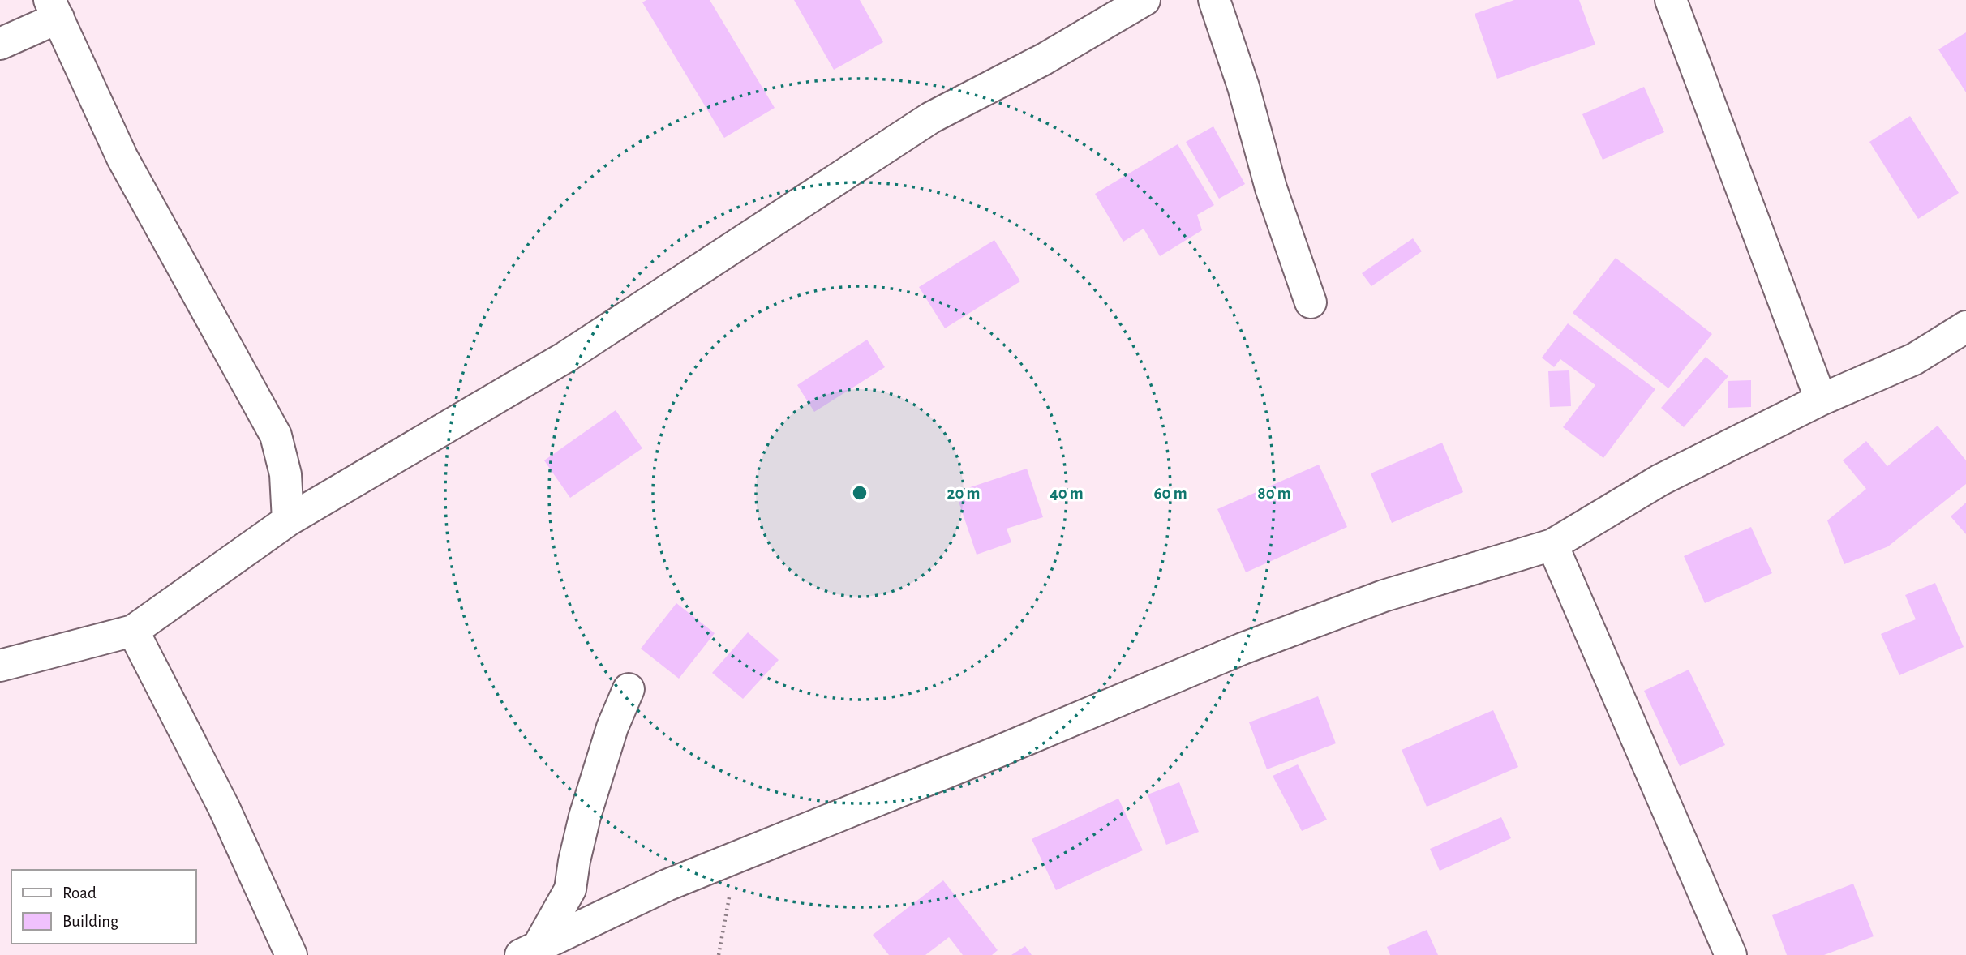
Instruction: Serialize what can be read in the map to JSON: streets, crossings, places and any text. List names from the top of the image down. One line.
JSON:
{"legend":["Road","Building"],"rings":["20 m","40 m","60 m","80 m"]}
